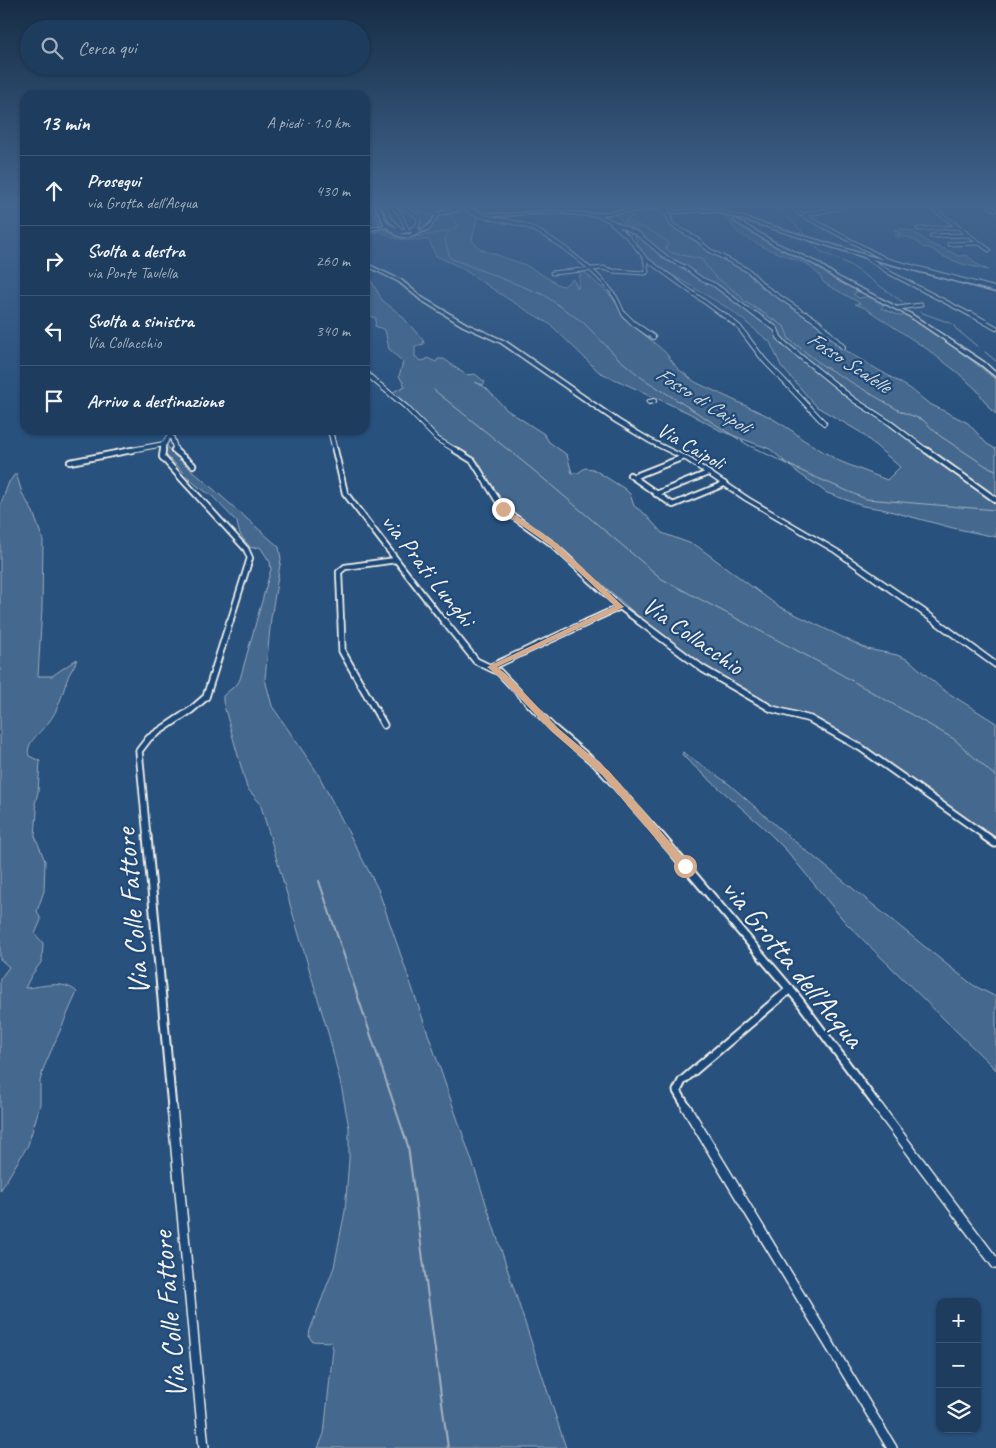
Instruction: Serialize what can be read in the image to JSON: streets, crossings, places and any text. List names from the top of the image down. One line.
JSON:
{"streets":{"street":["Via Caipoli","via Prati Lunghi","Via Collacchio","Via Colle Fattore","via Grotta dell'Acqua"]},"crossings":[["via Prati Lunghi","via Grotta dell'Acqua"]],"water":["Fosso Scalelle","Fosso di Caipoli"],"page":{"search":"Cerca qui","heading":["13 min","A piedi · 1.0 km"],"list":[["Prosegui","via Grotta dell'Acqua","430 m"],["Svolta a destra","via Ponte Taulella","260 m"],["Svolta a sinistra","Via Collacchio","340 m"],"Arrivo a destinazione"],"map_buttons":["+","−"]}}
